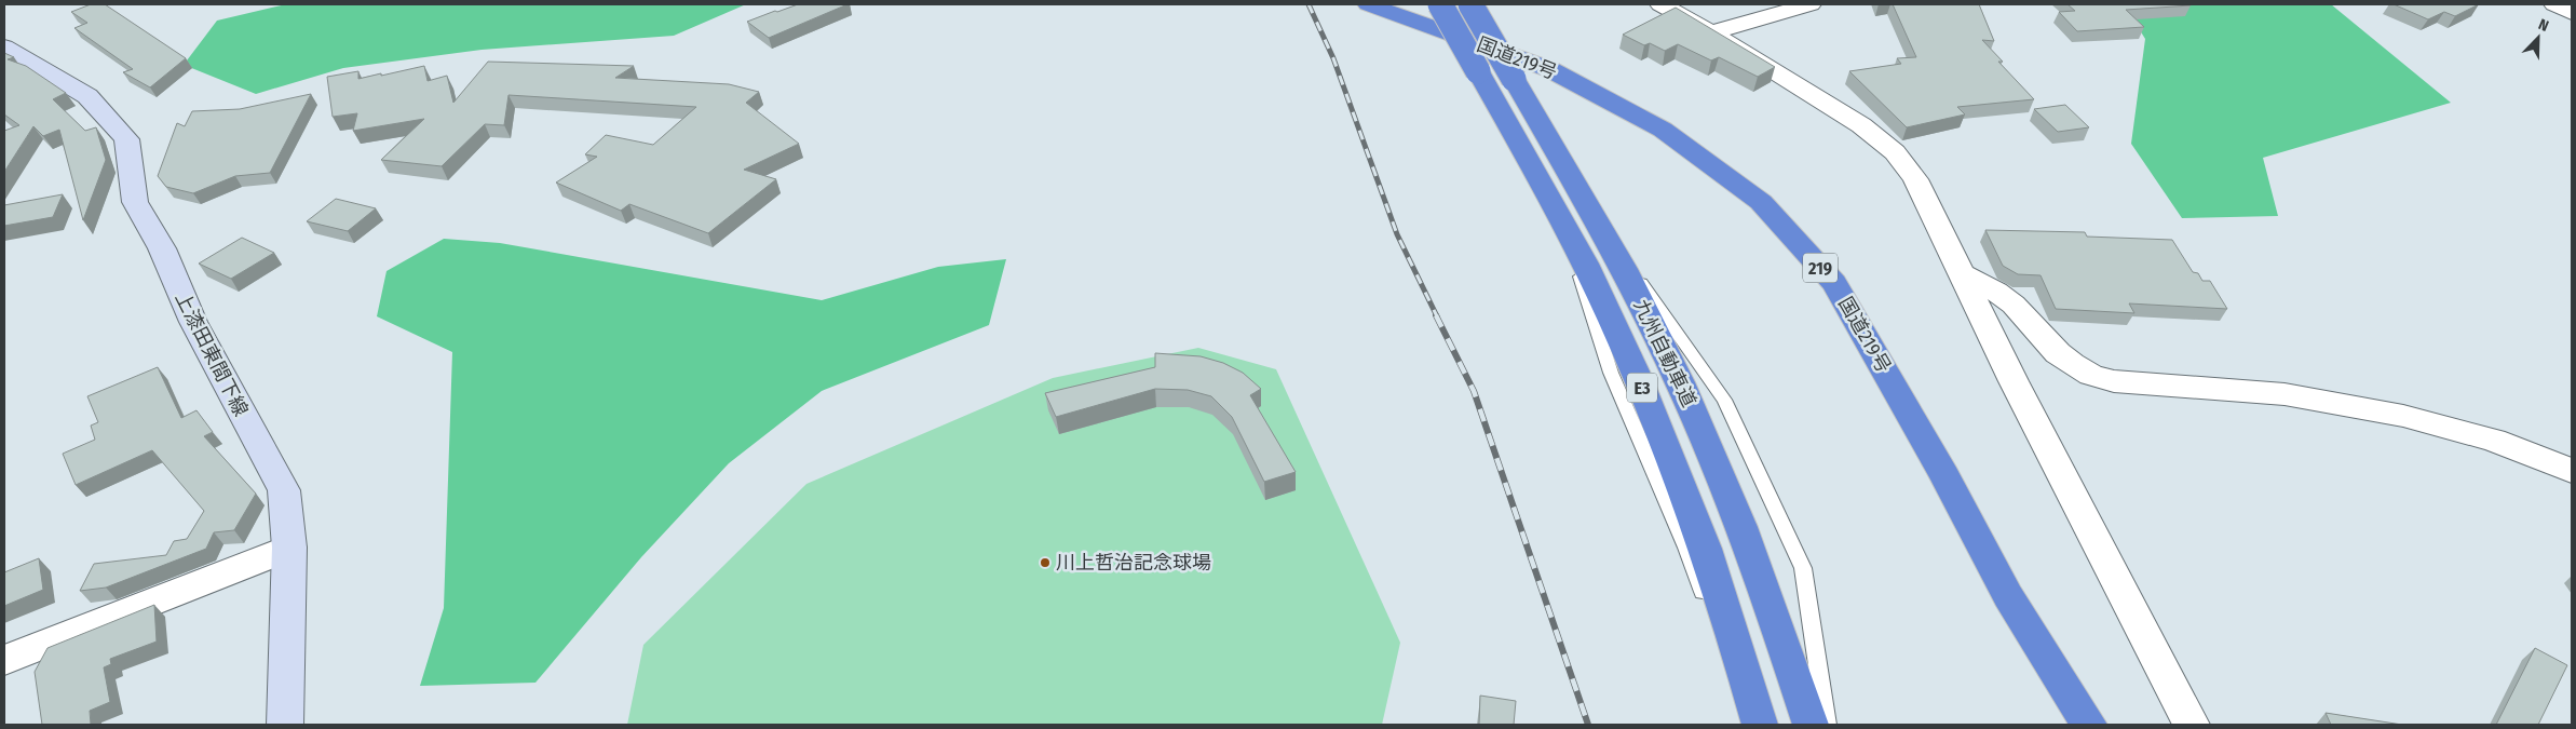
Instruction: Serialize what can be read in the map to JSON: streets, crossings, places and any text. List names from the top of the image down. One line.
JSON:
{"streets":{"highway":["国道219号","219","九州自動車道","E3"],"main road":["上漆田東間下線"]},"places":["川上哲治記念球場"],"north":"top right"}
